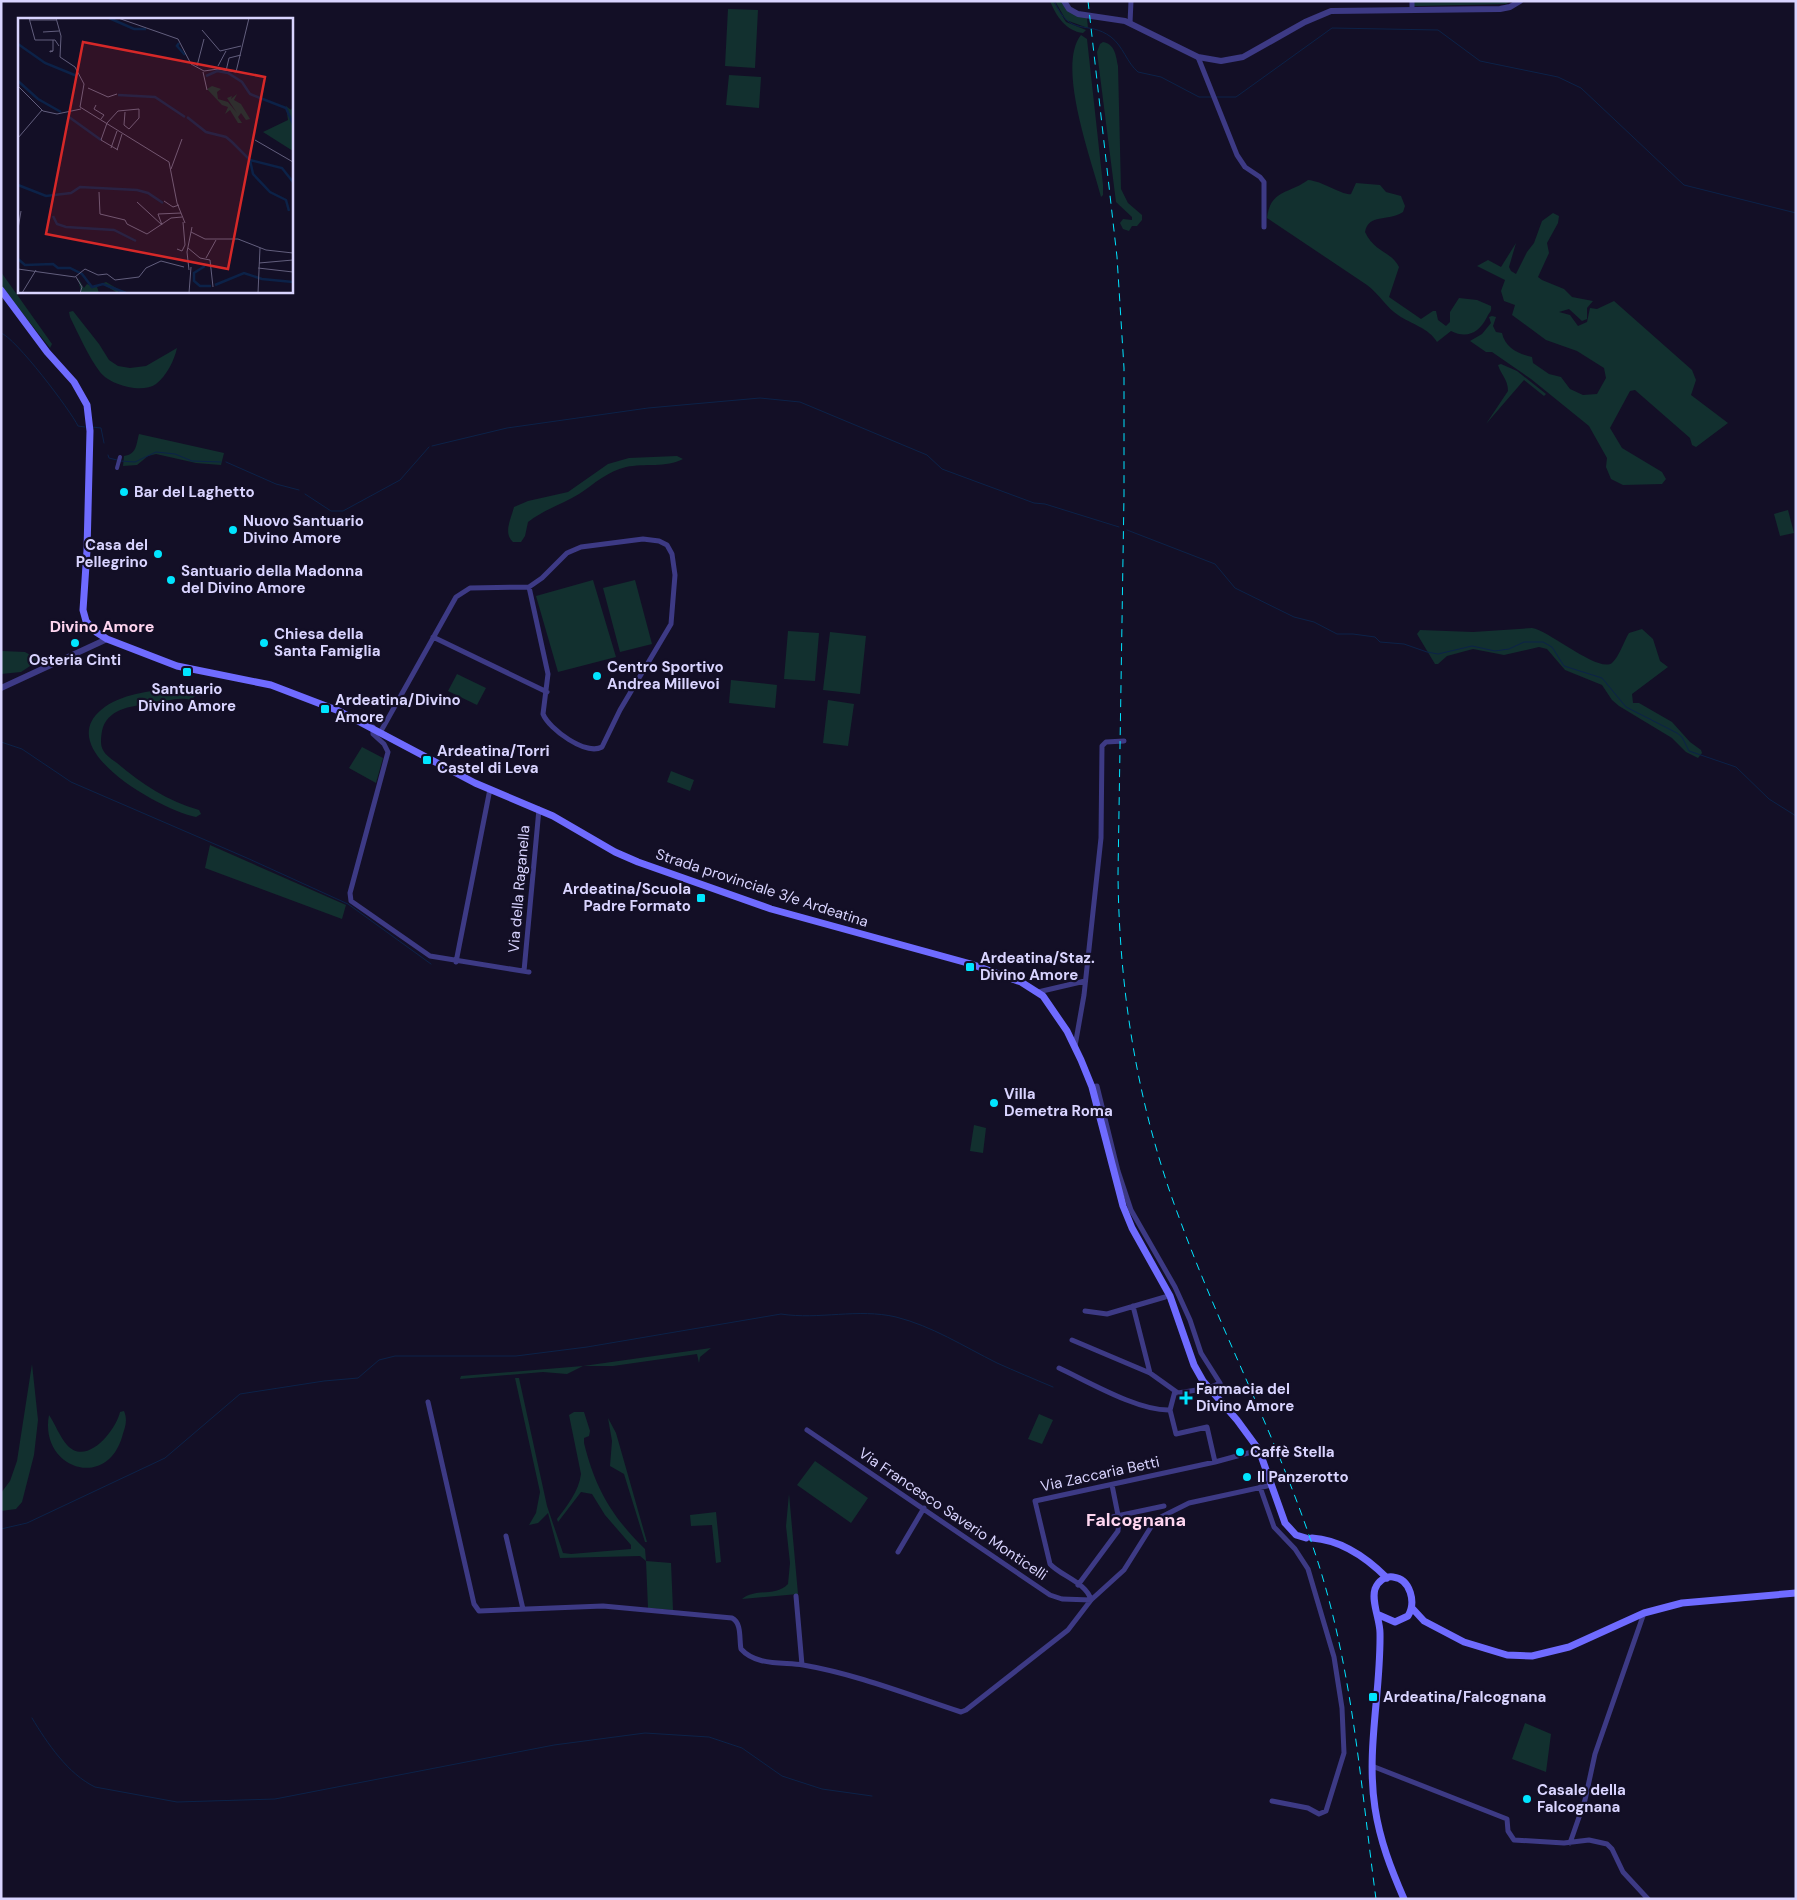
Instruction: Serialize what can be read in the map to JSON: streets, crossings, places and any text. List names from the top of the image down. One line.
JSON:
{"streets":{"main road":["Strada provinciale 3/e Ardeatina"],"street":["Via della Raganella","Via Zaccaria Betti","Via Francesco Saverio Monticelli"]},"crossings":[["Strada provinciale 3/e Ardeatina","Via della Raganella"],["Strada provinciale 3/e Ardeatina","Via Zaccaria Betti"],["Via Zaccaria Betti","Via Francesco Saverio Monticelli"]],"districts":["Divino Amore","Falcognana"],"places":{"other":["Bar del Laghetto","Nuovo Santuario Divino Amore","Casa del Pellegrino","Santuario della Madonna del Divino Amore","Osteria Cinti","Chiesa della Santa Famiglia","Centro Sportivo Andrea Millevoi","Villa Demetra Roma","Caffè Stella","Il Panzerotto","Casale della Falcognana"],"transit":["Santuario Divino Amore","Ardeatina/Divino Amore","Ardeatina/Torri Castel di Leva","Ardeatina/Scuola Padre Formato","Ardeatina/Staz. Divino Amore","Ardeatina/Falcognana"],"health":["Farmacia del Divino Amore"]}}
